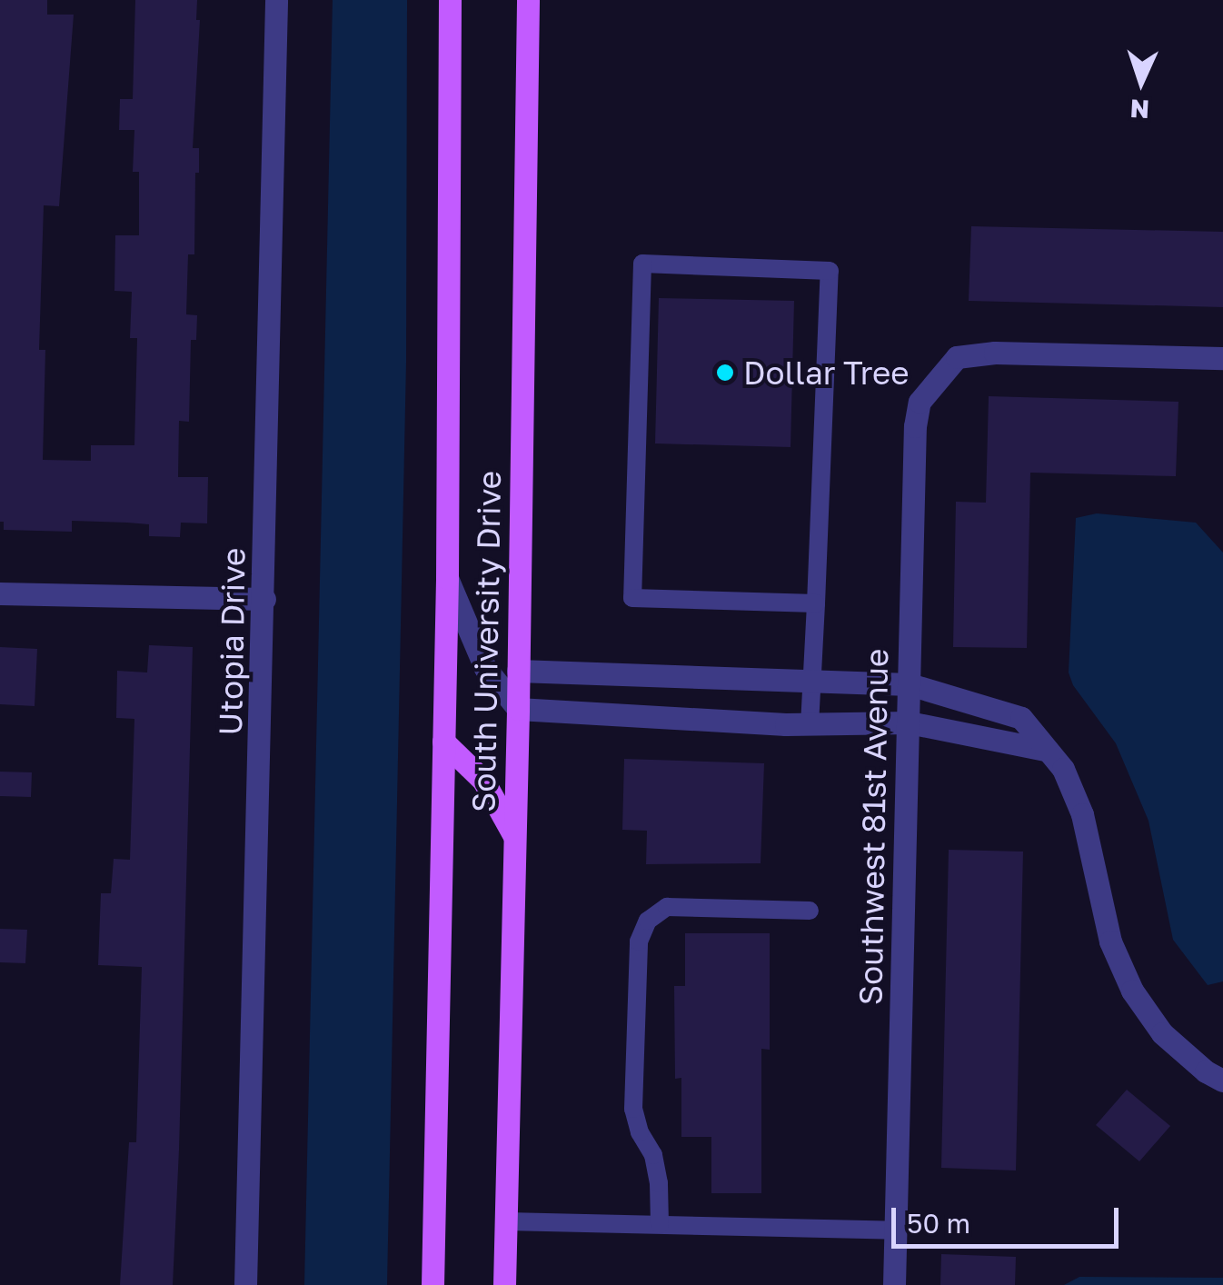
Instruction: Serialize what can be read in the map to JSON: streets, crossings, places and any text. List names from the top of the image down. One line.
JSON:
{"streets":{"main road":["South University Drive"],"street":["Utopia Drive","Southwest 81st Avenue"]},"places":["Dollar Tree"],"scale_bar":"50 m","north":"bottom"}
